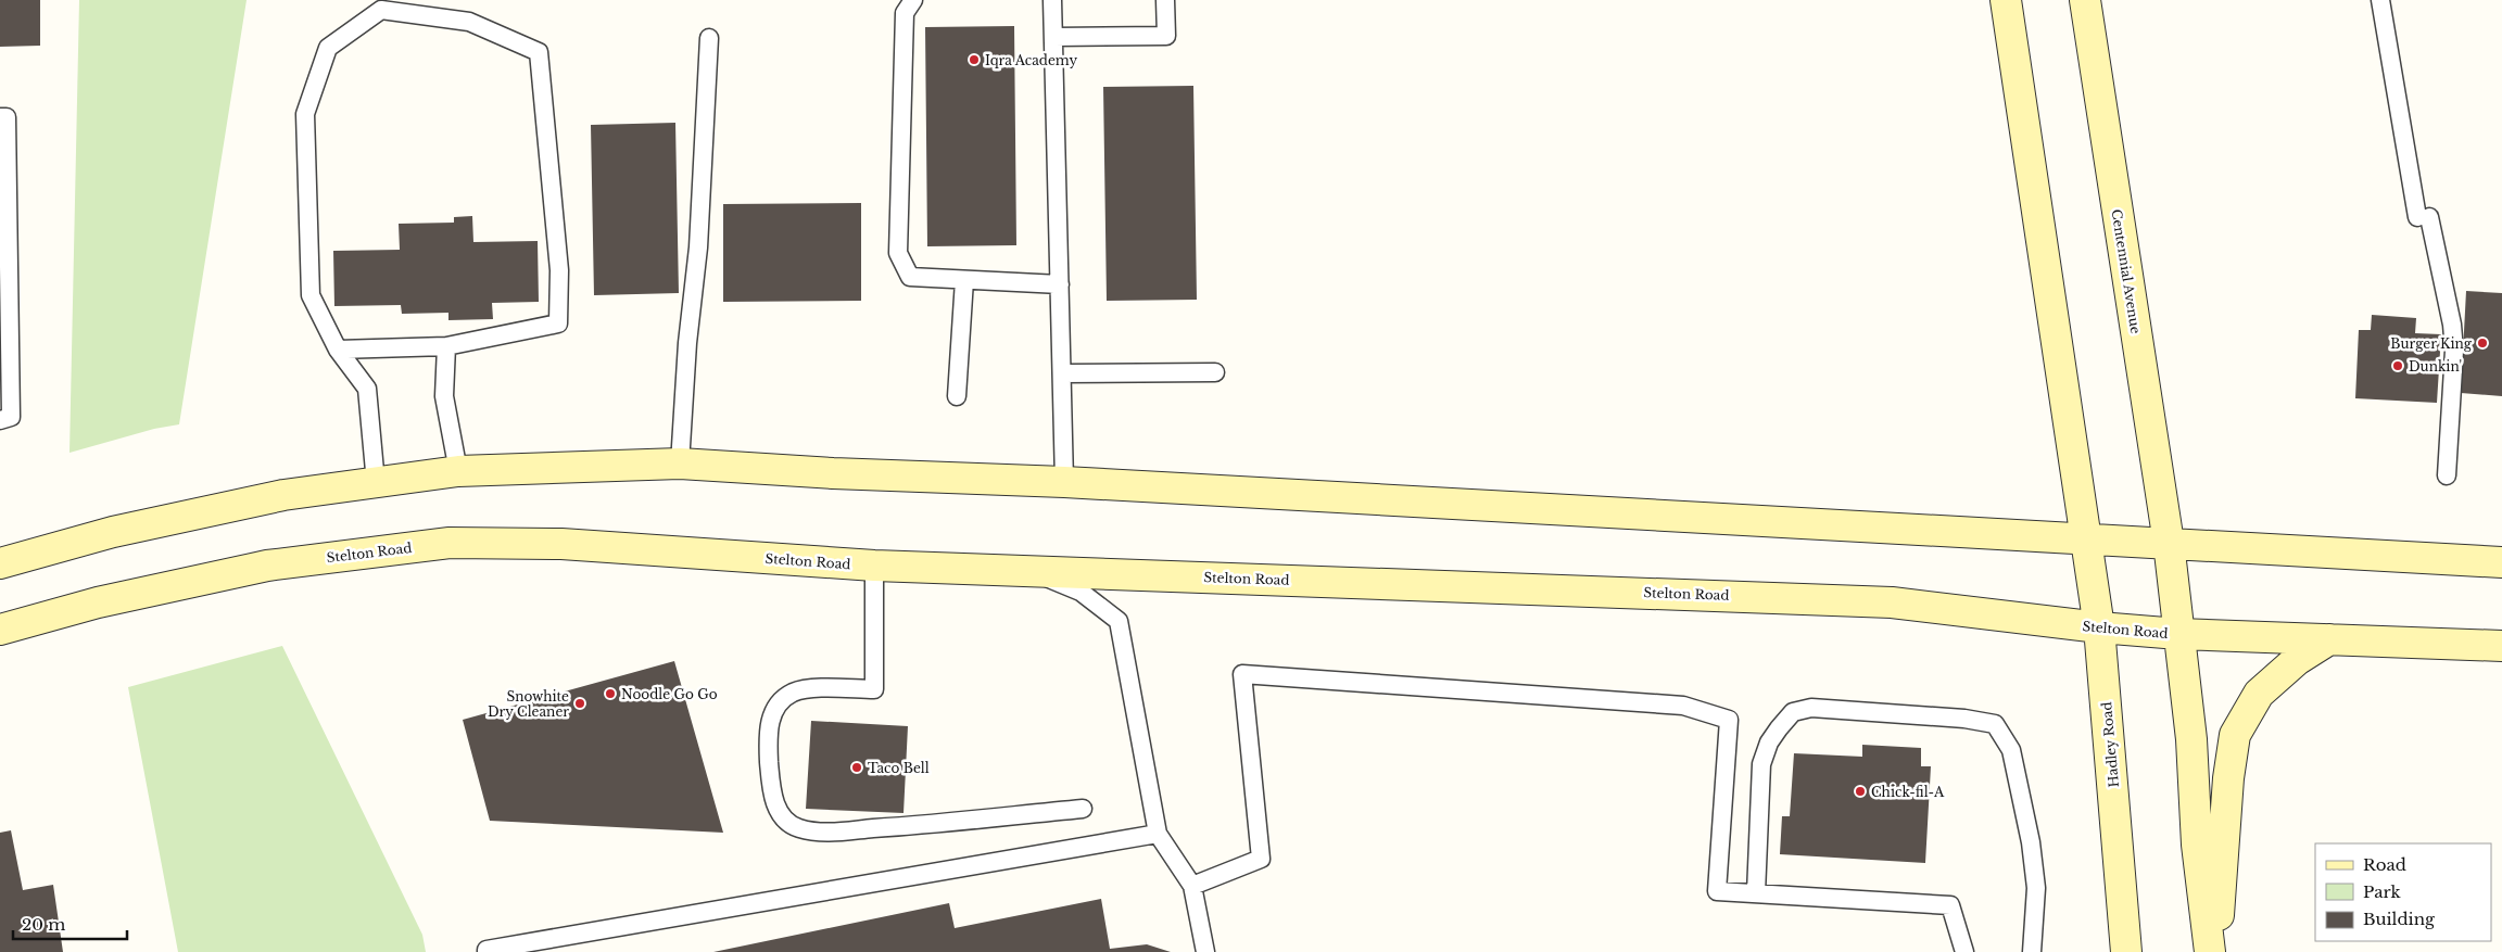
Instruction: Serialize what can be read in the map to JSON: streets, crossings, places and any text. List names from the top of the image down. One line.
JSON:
{"streets":{"main road":["Centennial Avenue","Stelton Road","Hadley Road"]},"crossings":[["Stelton Road","Hadley Road"]],"places":["Iqra Academy","Burger King","Dunkin'","Noodle Go Go","Snowhite Dry Cleaner","Taco Bell","Chick-fil-A"],"legend":["Road","Park","Building"],"scale_bar":"20 m"}
